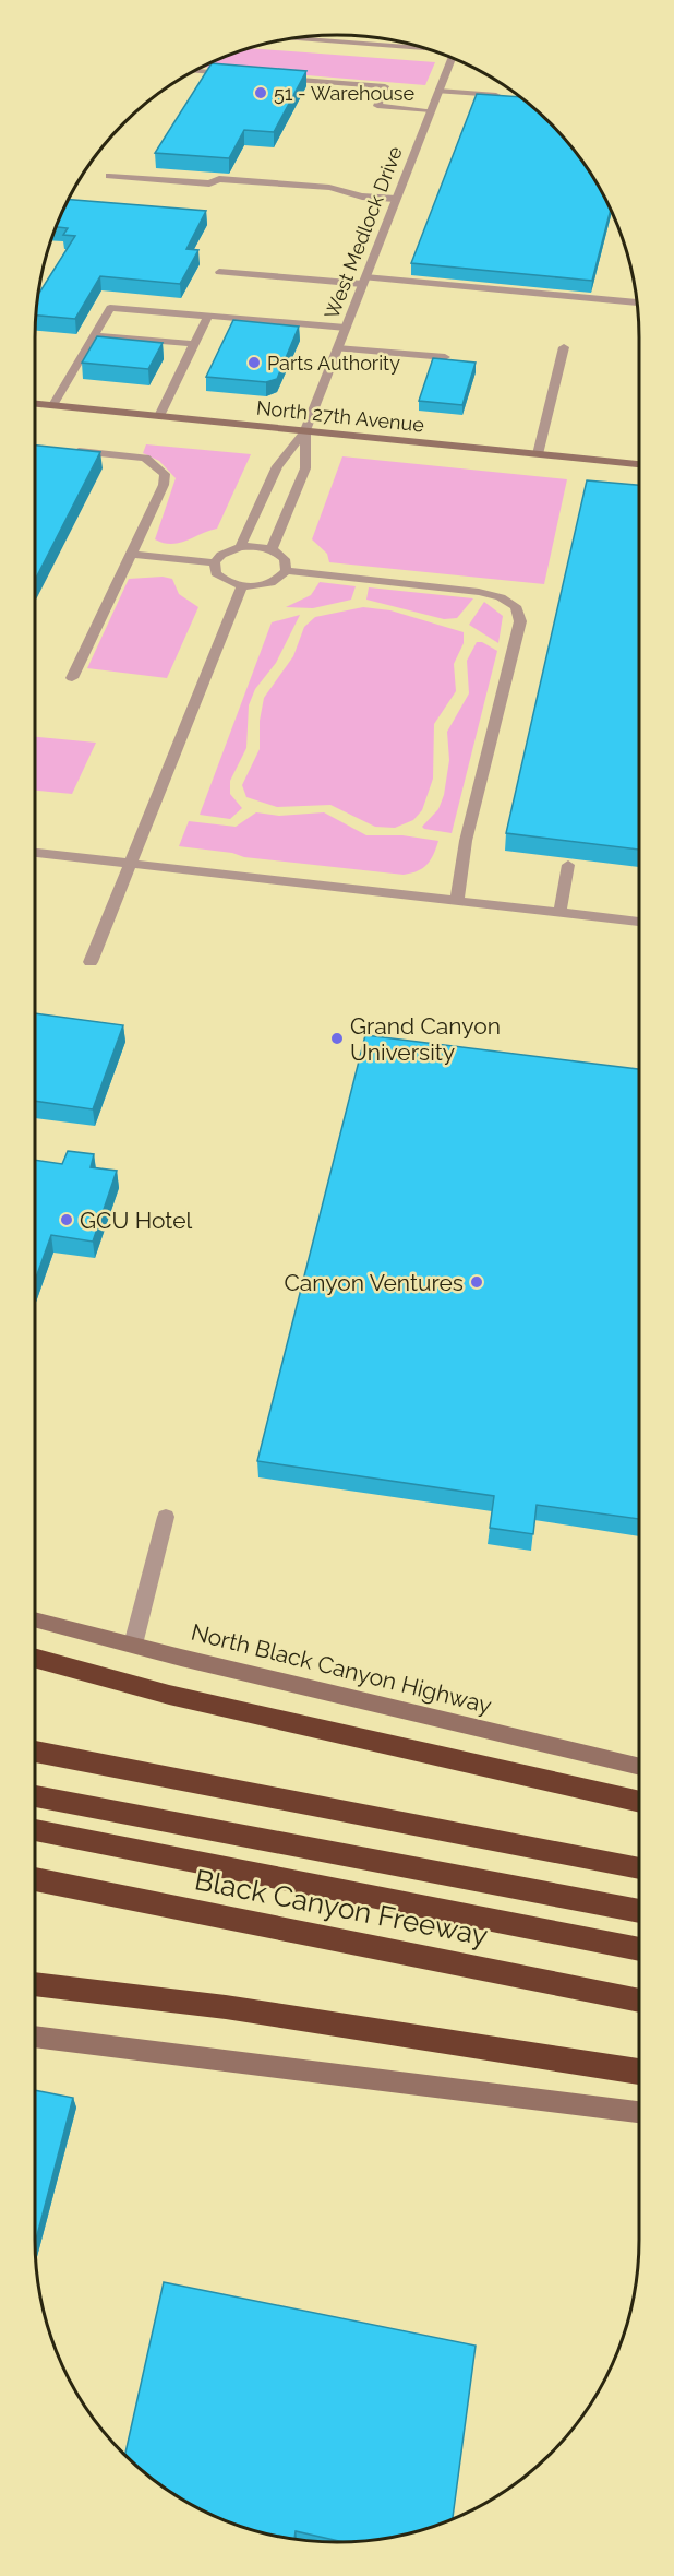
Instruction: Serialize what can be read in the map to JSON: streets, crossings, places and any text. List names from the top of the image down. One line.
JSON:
{"streets":{"highway":["Black Canyon Freeway"],"main road":["North 27th Avenue","North Black Canyon Highway"],"street":["West Medlock Drive"]},"crossings":[["West Medlock Drive","North 27th Avenue"]],"places":["51 - Warehouse","Parts Authority","Grand Canyon University","GCU Hotel","Canyon Ventures"]}
